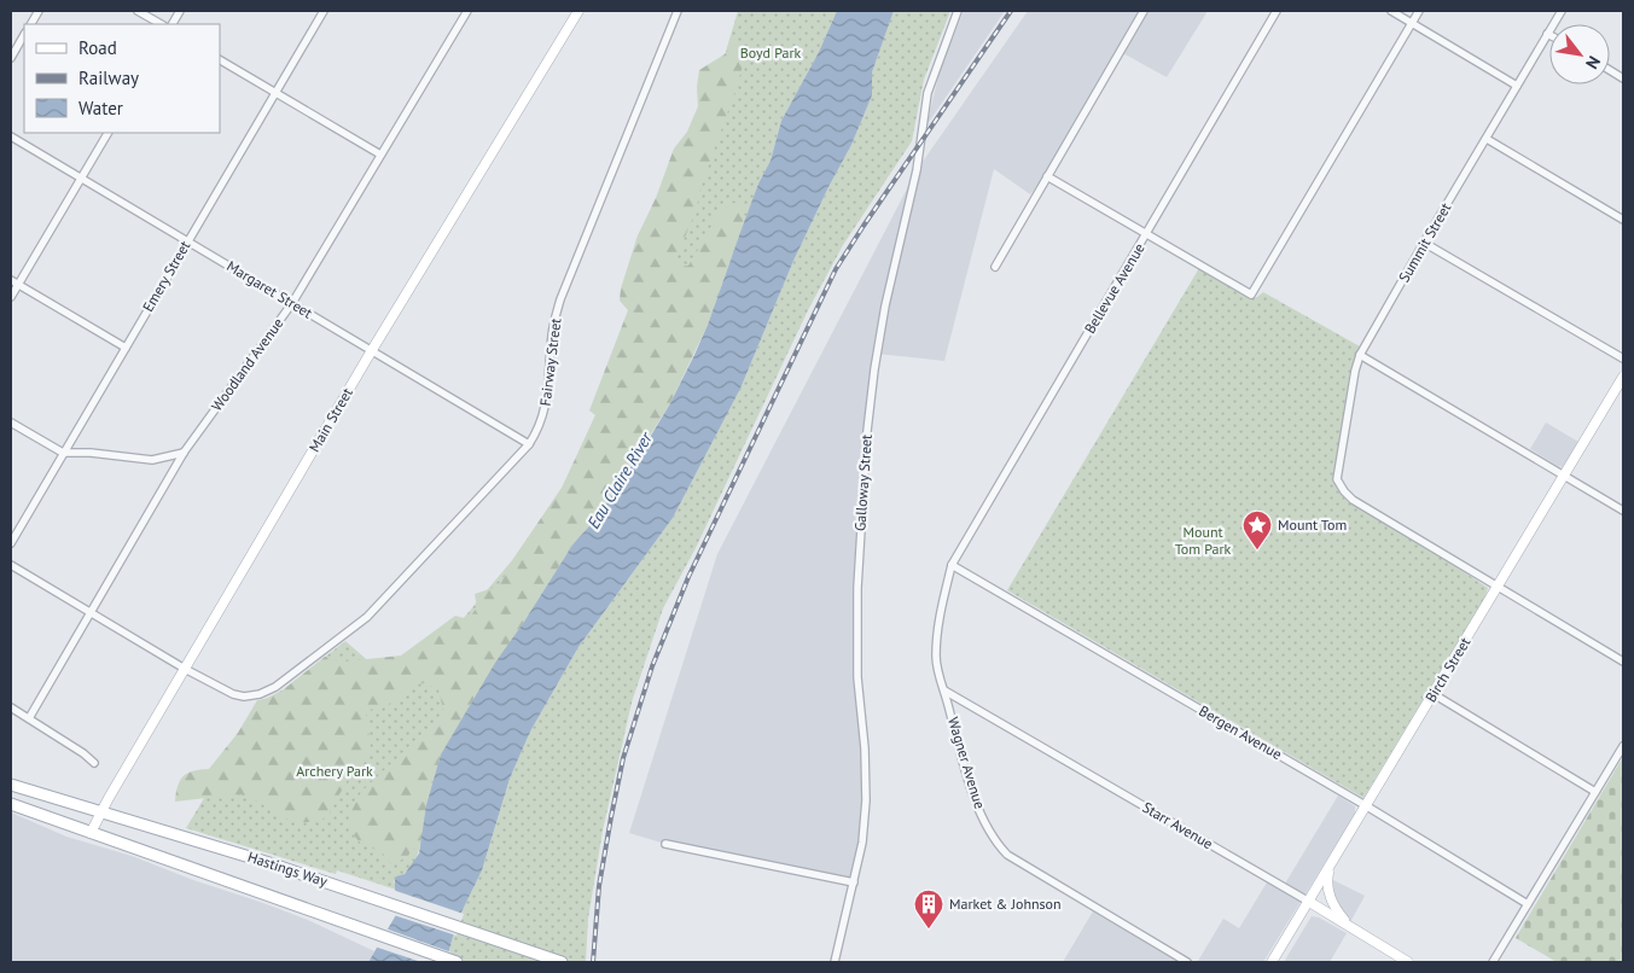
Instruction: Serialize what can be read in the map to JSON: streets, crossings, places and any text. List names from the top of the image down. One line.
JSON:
{"streets":{"main road":["Hastings Way"],"street":["Summit Street","Emery Street","Bellevue Avenue","Margaret Street","Fairway Street","Woodland Avenue","Main Street","Galloway Street","Birch Street","Bergen Avenue","Wagner Avenue","Starr Avenue"]},"crossings":[["Summit Street","Birch Street"],["Emery Street","Margaret Street"],["Bellevue Avenue","Bergen Avenue"],["Bellevue Avenue","Wagner Avenue"],["Margaret Street","Fairway Street"],["Margaret Street","Woodland Avenue"],["Margaret Street","Main Street"],["Fairway Street","Main Street"],["Main Street","Hastings Way"],["Birch Street","Bergen Avenue"],["Birch Street","Starr Avenue"],["Bergen Avenue","Wagner Avenue"],["Wagner Avenue","Starr Avenue"]],"water":["Eau Claire River"],"parks":["Boyd Park","Mount Tom Park","Archery Park"],"places":{"place":["Mount Tom"],"building":["Market & Johnson"]},"legend":["Road","Railway","Water"],"north":"bottom right"}
